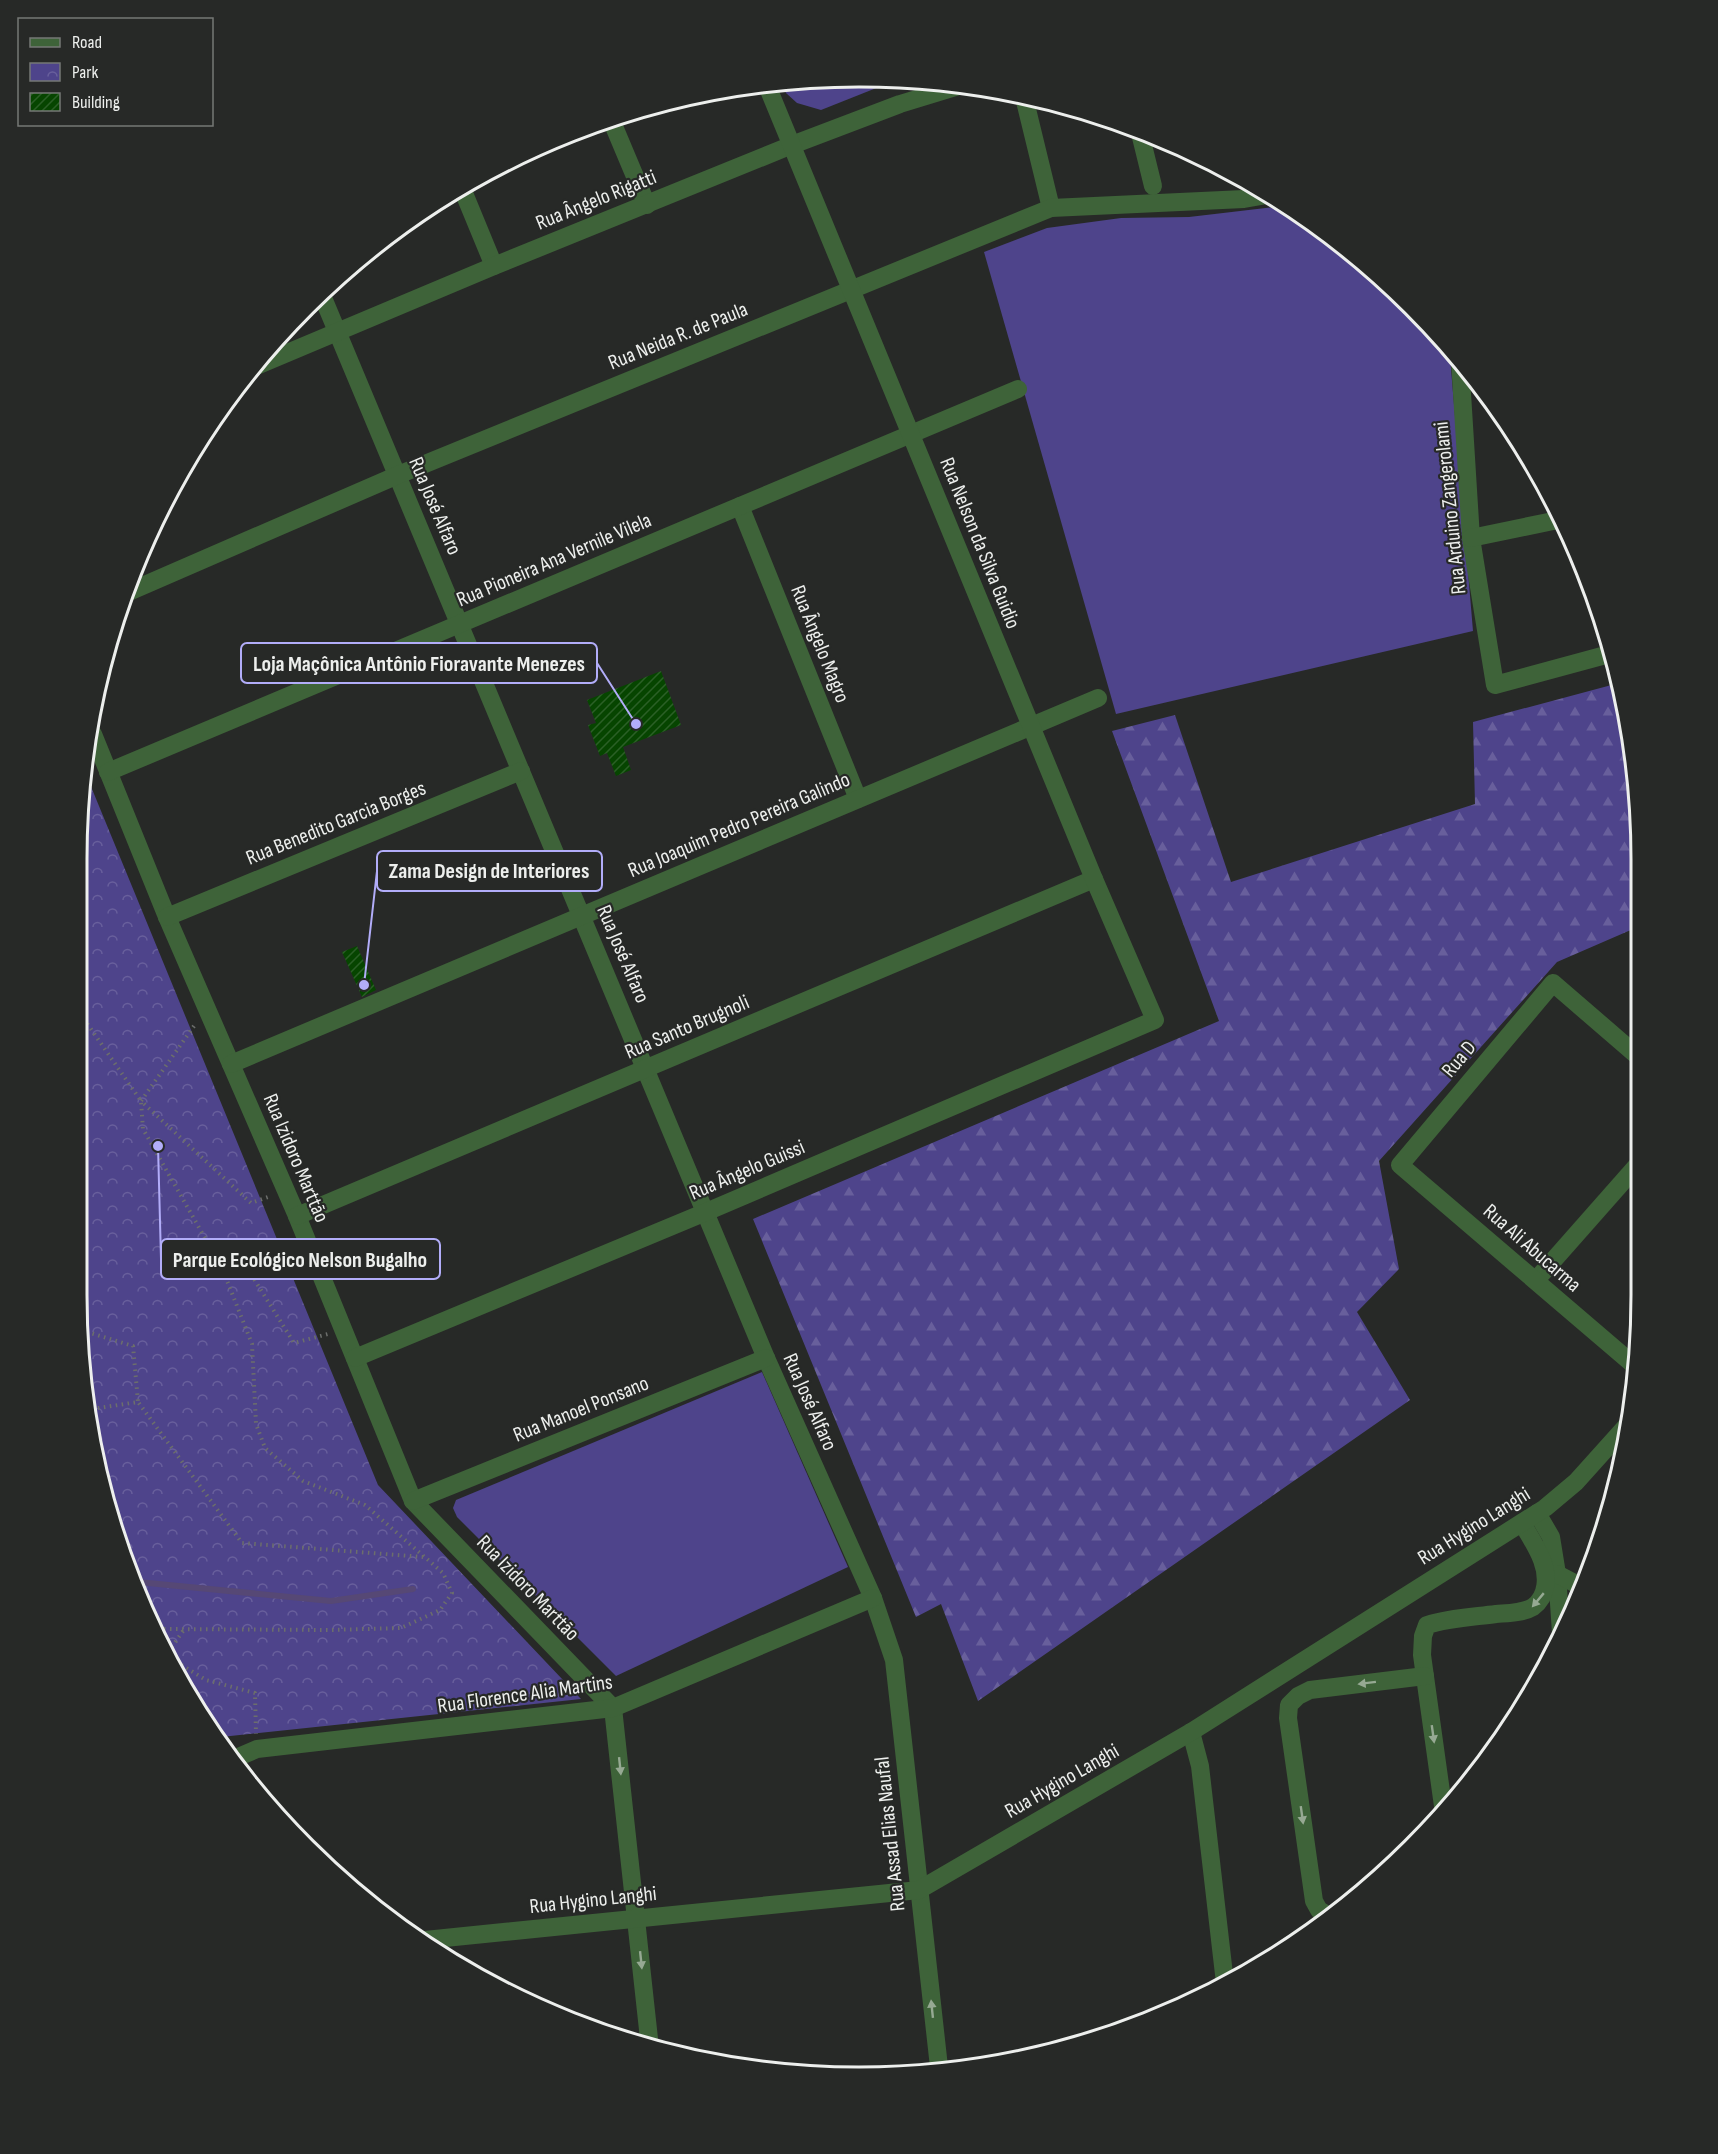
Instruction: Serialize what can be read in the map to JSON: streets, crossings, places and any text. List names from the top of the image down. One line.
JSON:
{"streets":{"street":["Rua Ângelo Rigatti","Rua Neida R. de Paula","Rua José Alfaro","Rua Arduino Zangerolami","Rua Nelson da Silva Guidio","Rua Pioneira Ana Vernile Vilela","Rua Ângelo Magro","Rua Benedito Garcia Borges","Rua Joaquim Pedro Pereira Galindo","Rua Santo Brugnoli","Rua D","Rua Izidoro Marttão","Rua Ângelo Guissi","Rua Ali Abucarma","Rua Manoel Ponsano","Rua Hygino Langhi","Rua Florence Alia Martins","Rua Assad Elias Naufal"]},"crossings":[["Rua Ângelo Rigatti","Rua José Alfaro"],["Rua Ângelo Rigatti","Rua Nelson da Silva Guidio"],["Rua Neida R. de Paula","Rua José Alfaro"],["Rua Neida R. de Paula","Rua Nelson da Silva Guidio"],["Rua José Alfaro","Rua Pioneira Ana Vernile Vilela"],["Rua José Alfaro","Rua Benedito Garcia Borges"],["Rua José Alfaro","Rua Joaquim Pedro Pereira Galindo"],["Rua José Alfaro","Rua Santo Brugnoli"],["Rua José Alfaro","Rua Ângelo Guissi"],["Rua José Alfaro","Rua Manoel Ponsano"],["Rua José Alfaro","Rua Florence Alia Martins"],["Rua José Alfaro","Rua Assad Elias Naufal"],["Rua Nelson da Silva Guidio","Rua Pioneira Ana Vernile Vilela"],["Rua Nelson da Silva Guidio","Rua Joaquim Pedro Pereira Galindo"],["Rua Nelson da Silva Guidio","Rua Santo Brugnoli"],["Rua Nelson da Silva Guidio","Rua Ângelo Guissi"],["Rua Pioneira Ana Vernile Vilela","Rua Ângelo Magro"],["Rua Pioneira Ana Vernile Vilela","Rua Izidoro Marttão"],["Rua Ângelo Magro","Rua Joaquim Pedro Pereira Galindo"],["Rua Benedito Garcia Borges","Rua Izidoro Marttão"],["Rua Joaquim Pedro Pereira Galindo","Rua Izidoro Marttão"],["Rua Santo Brugnoli","Rua Izidoro Marttão"],["Rua D","Rua Ali Abucarma"],["Rua Izidoro Marttão","Rua Ângelo Guissi"],["Rua Izidoro Marttão","Rua Manoel Ponsano"],["Rua Izidoro Marttão","Rua Florence Alia Martins"],["Rua Hygino Langhi","Rua Assad Elias Naufal"],["Rua Florence Alia Martins","Rua Assad Elias Naufal"]],"one_way":["Rua Assad Elias Naufal"],"places":["Loja Maçônica Antônio Fioravante Menezes","Zama Design de Interiores","Parque Ecológico Nelson Bugalho"],"legend":["Road","Park","Building"]}
